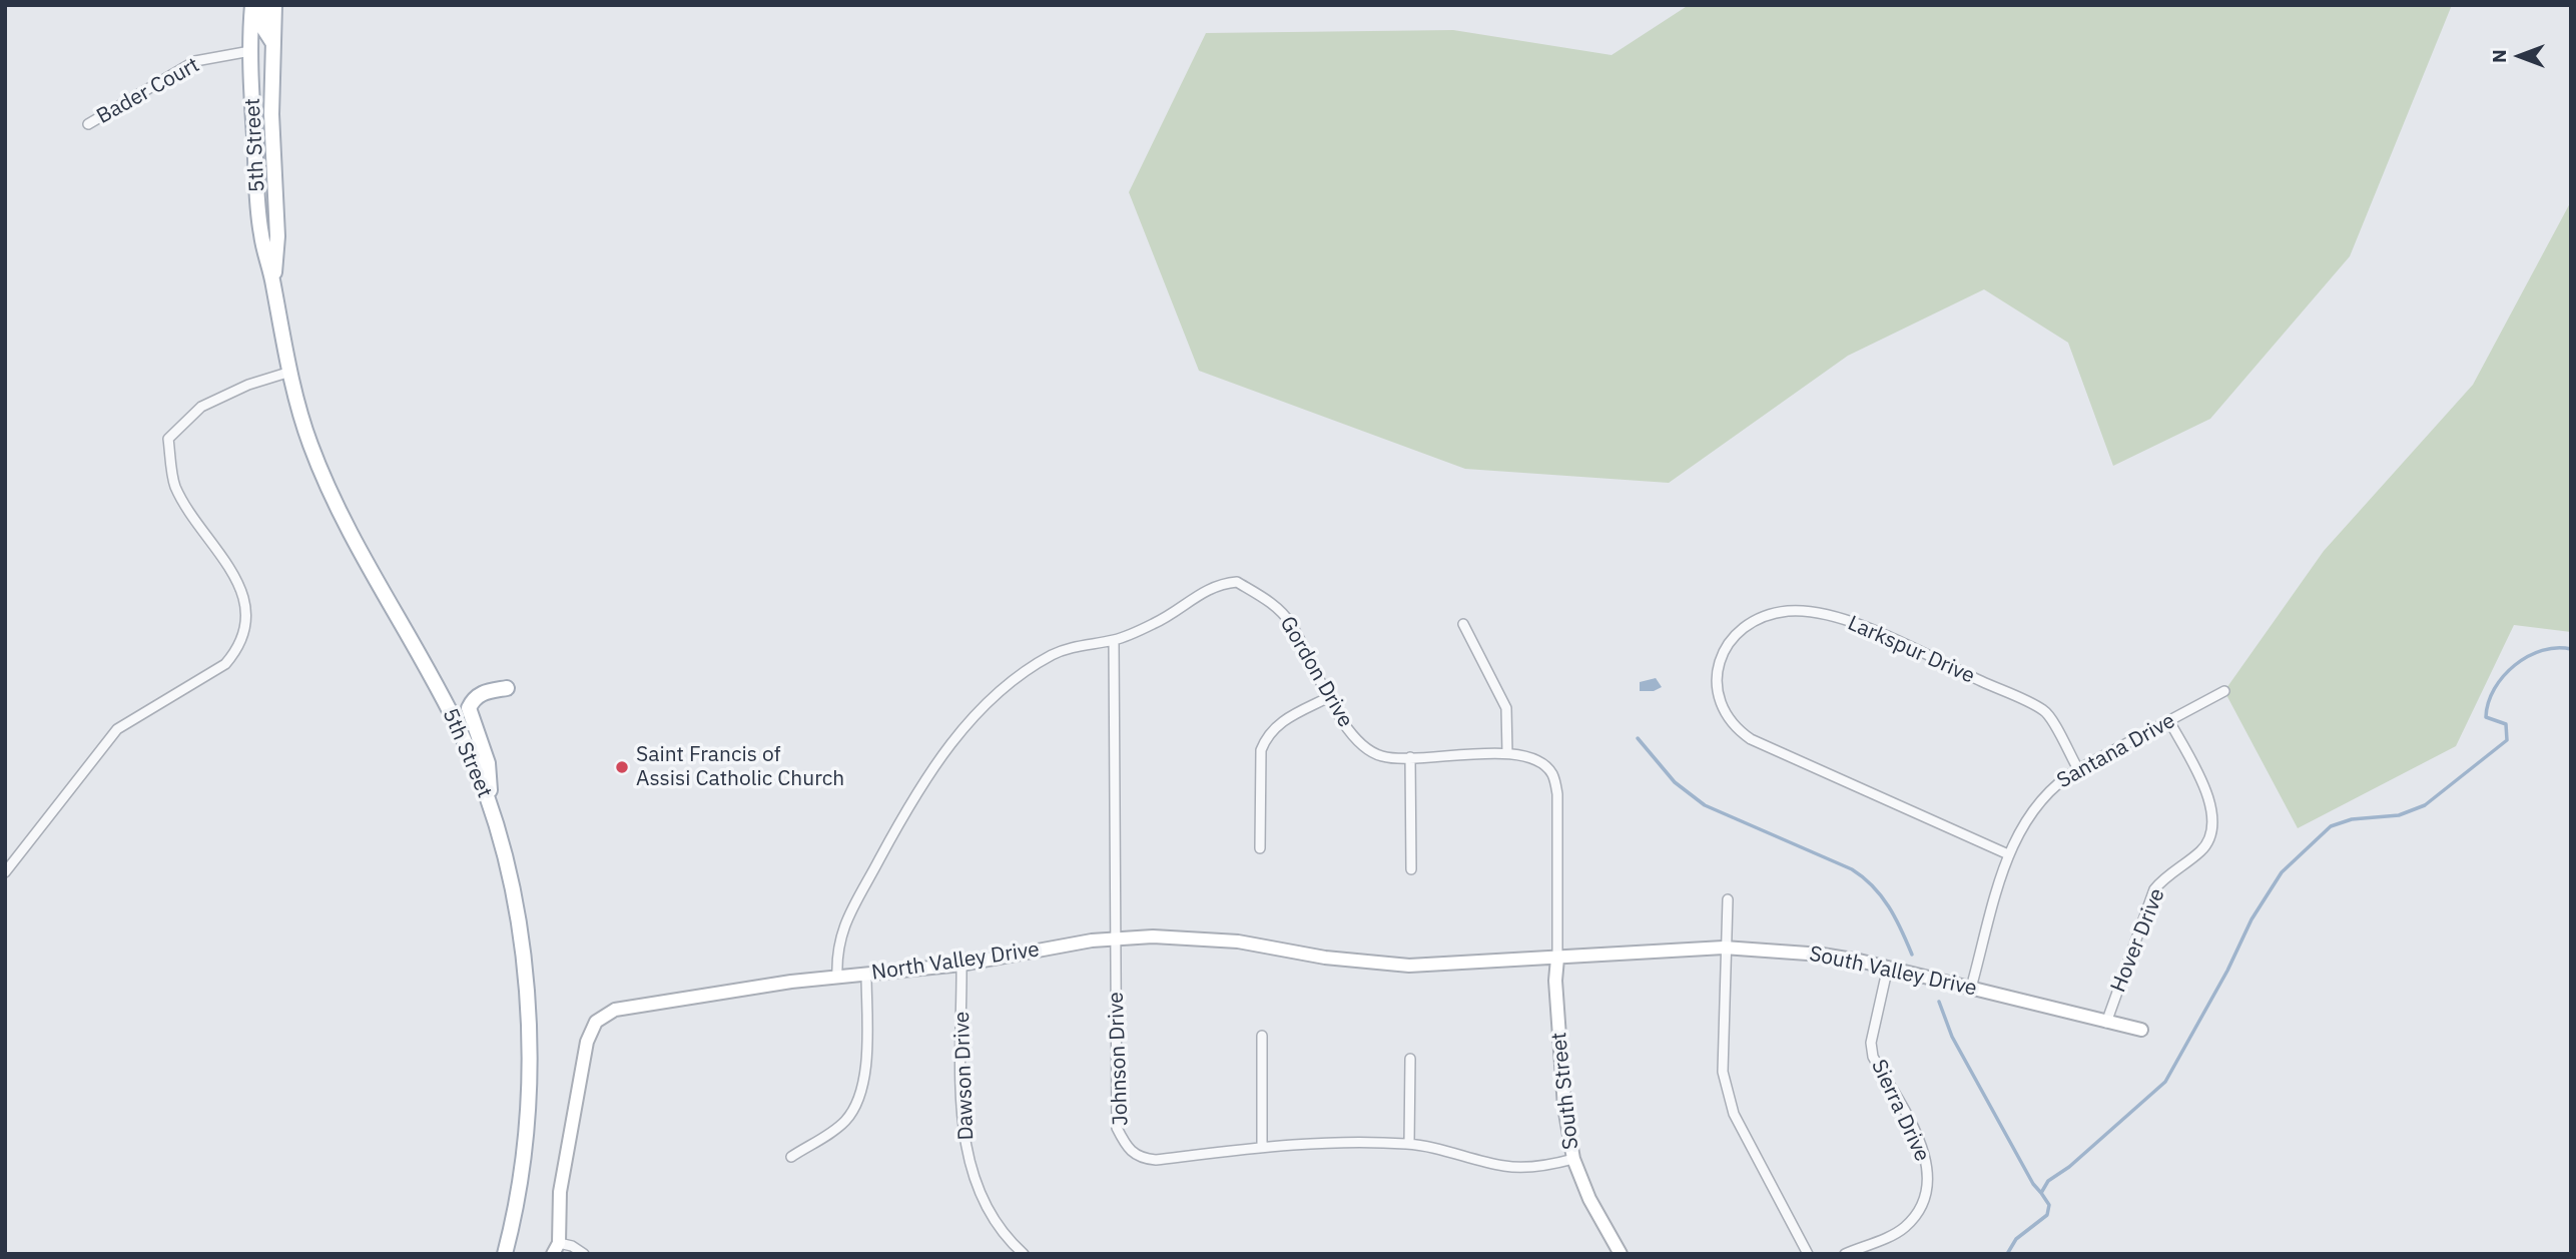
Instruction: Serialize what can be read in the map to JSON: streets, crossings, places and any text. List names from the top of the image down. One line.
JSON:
{"streets":{"main road":["5th Street"],"street":["Bader Court","Larkspur Drive","Gordon Drive","Santana Drive","Hover Drive","North Valley Drive","South Valley Drive","Johnson Drive","Dawson Drive","South Street","Sierra Drive"]},"crossings":[["Bader Court","5th Street"],["Larkspur Drive","Santana Drive"],["Gordon Drive","North Valley Drive"],["Gordon Drive","South Valley Drive"],["Gordon Drive","Johnson Drive"],["Gordon Drive","South Street"],["Santana Drive","Hover Drive"],["Santana Drive","South Valley Drive"],["Hover Drive","South Valley Drive"],["North Valley Drive","South Valley Drive"],["North Valley Drive","Johnson Drive"],["North Valley Drive","Dawson Drive"],["North Valley Drive","South Street"],["South Valley Drive","South Street"],["South Valley Drive","Sierra Drive"],["Johnson Drive","South Street"]],"places":["Saint Francis of Assisi Catholic Church"],"north":"left"}
